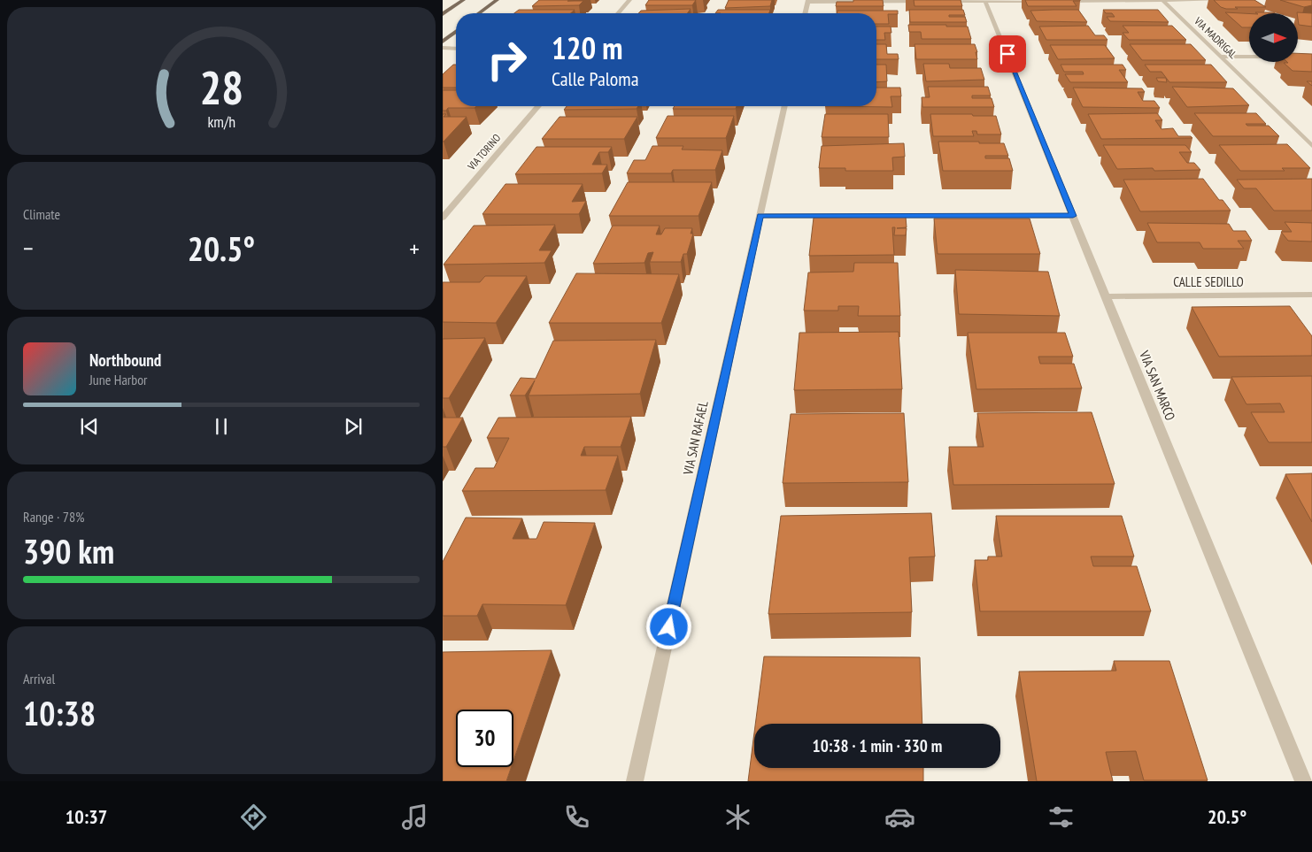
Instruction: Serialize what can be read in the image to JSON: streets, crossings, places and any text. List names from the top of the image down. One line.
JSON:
{"streets":{"street":["VIA MADRIGAL","VIA TORINO","CALLE SEDILLO","VIA SAN MARCO","VIA SAN RAFAEL"]},"crossings":[["CALLE SEDILLO","VIA SAN MARCO"]],"north":"right","page":{"turn":["120 m","Calle Paloma"],"tile":["Climate",["Range · 78%","390 km"],["Arrival","10:38"]],"heat":["−","20.5°","+"],"song":["Northbound","June Harbor"],"limit":"30","trip":"10:38 · 1 min · 330 m","tabs":["10:37","20.5°"],"gauge":["28","km/h"]}}
